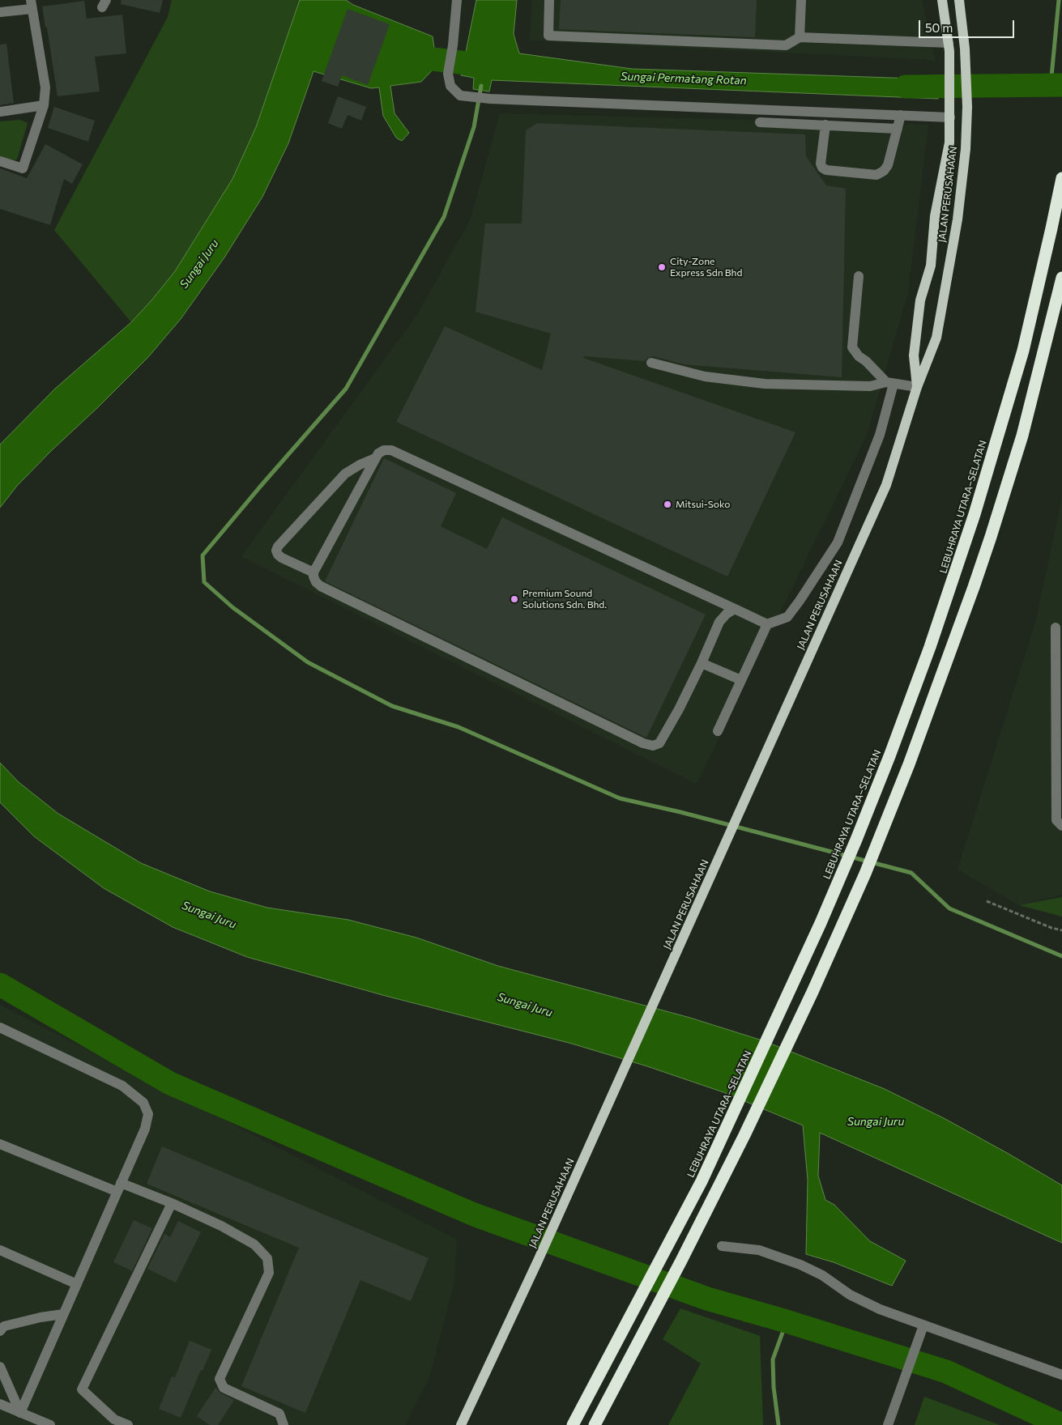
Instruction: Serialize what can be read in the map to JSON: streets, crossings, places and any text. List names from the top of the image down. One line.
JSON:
{"streets":{"highway":["LEBUHRAYA UTARA–SELATAN"],"main road":["JALAN PERUSAHAAN"]},"water":["Sungai Permatang Rotan","Sungai Juru"],"places":["City-Zone Express Sdn Bhd","Mitsui-Soko","Premium Sound Solutions Sdn. Bhd."],"scale_bar":"50 m"}
